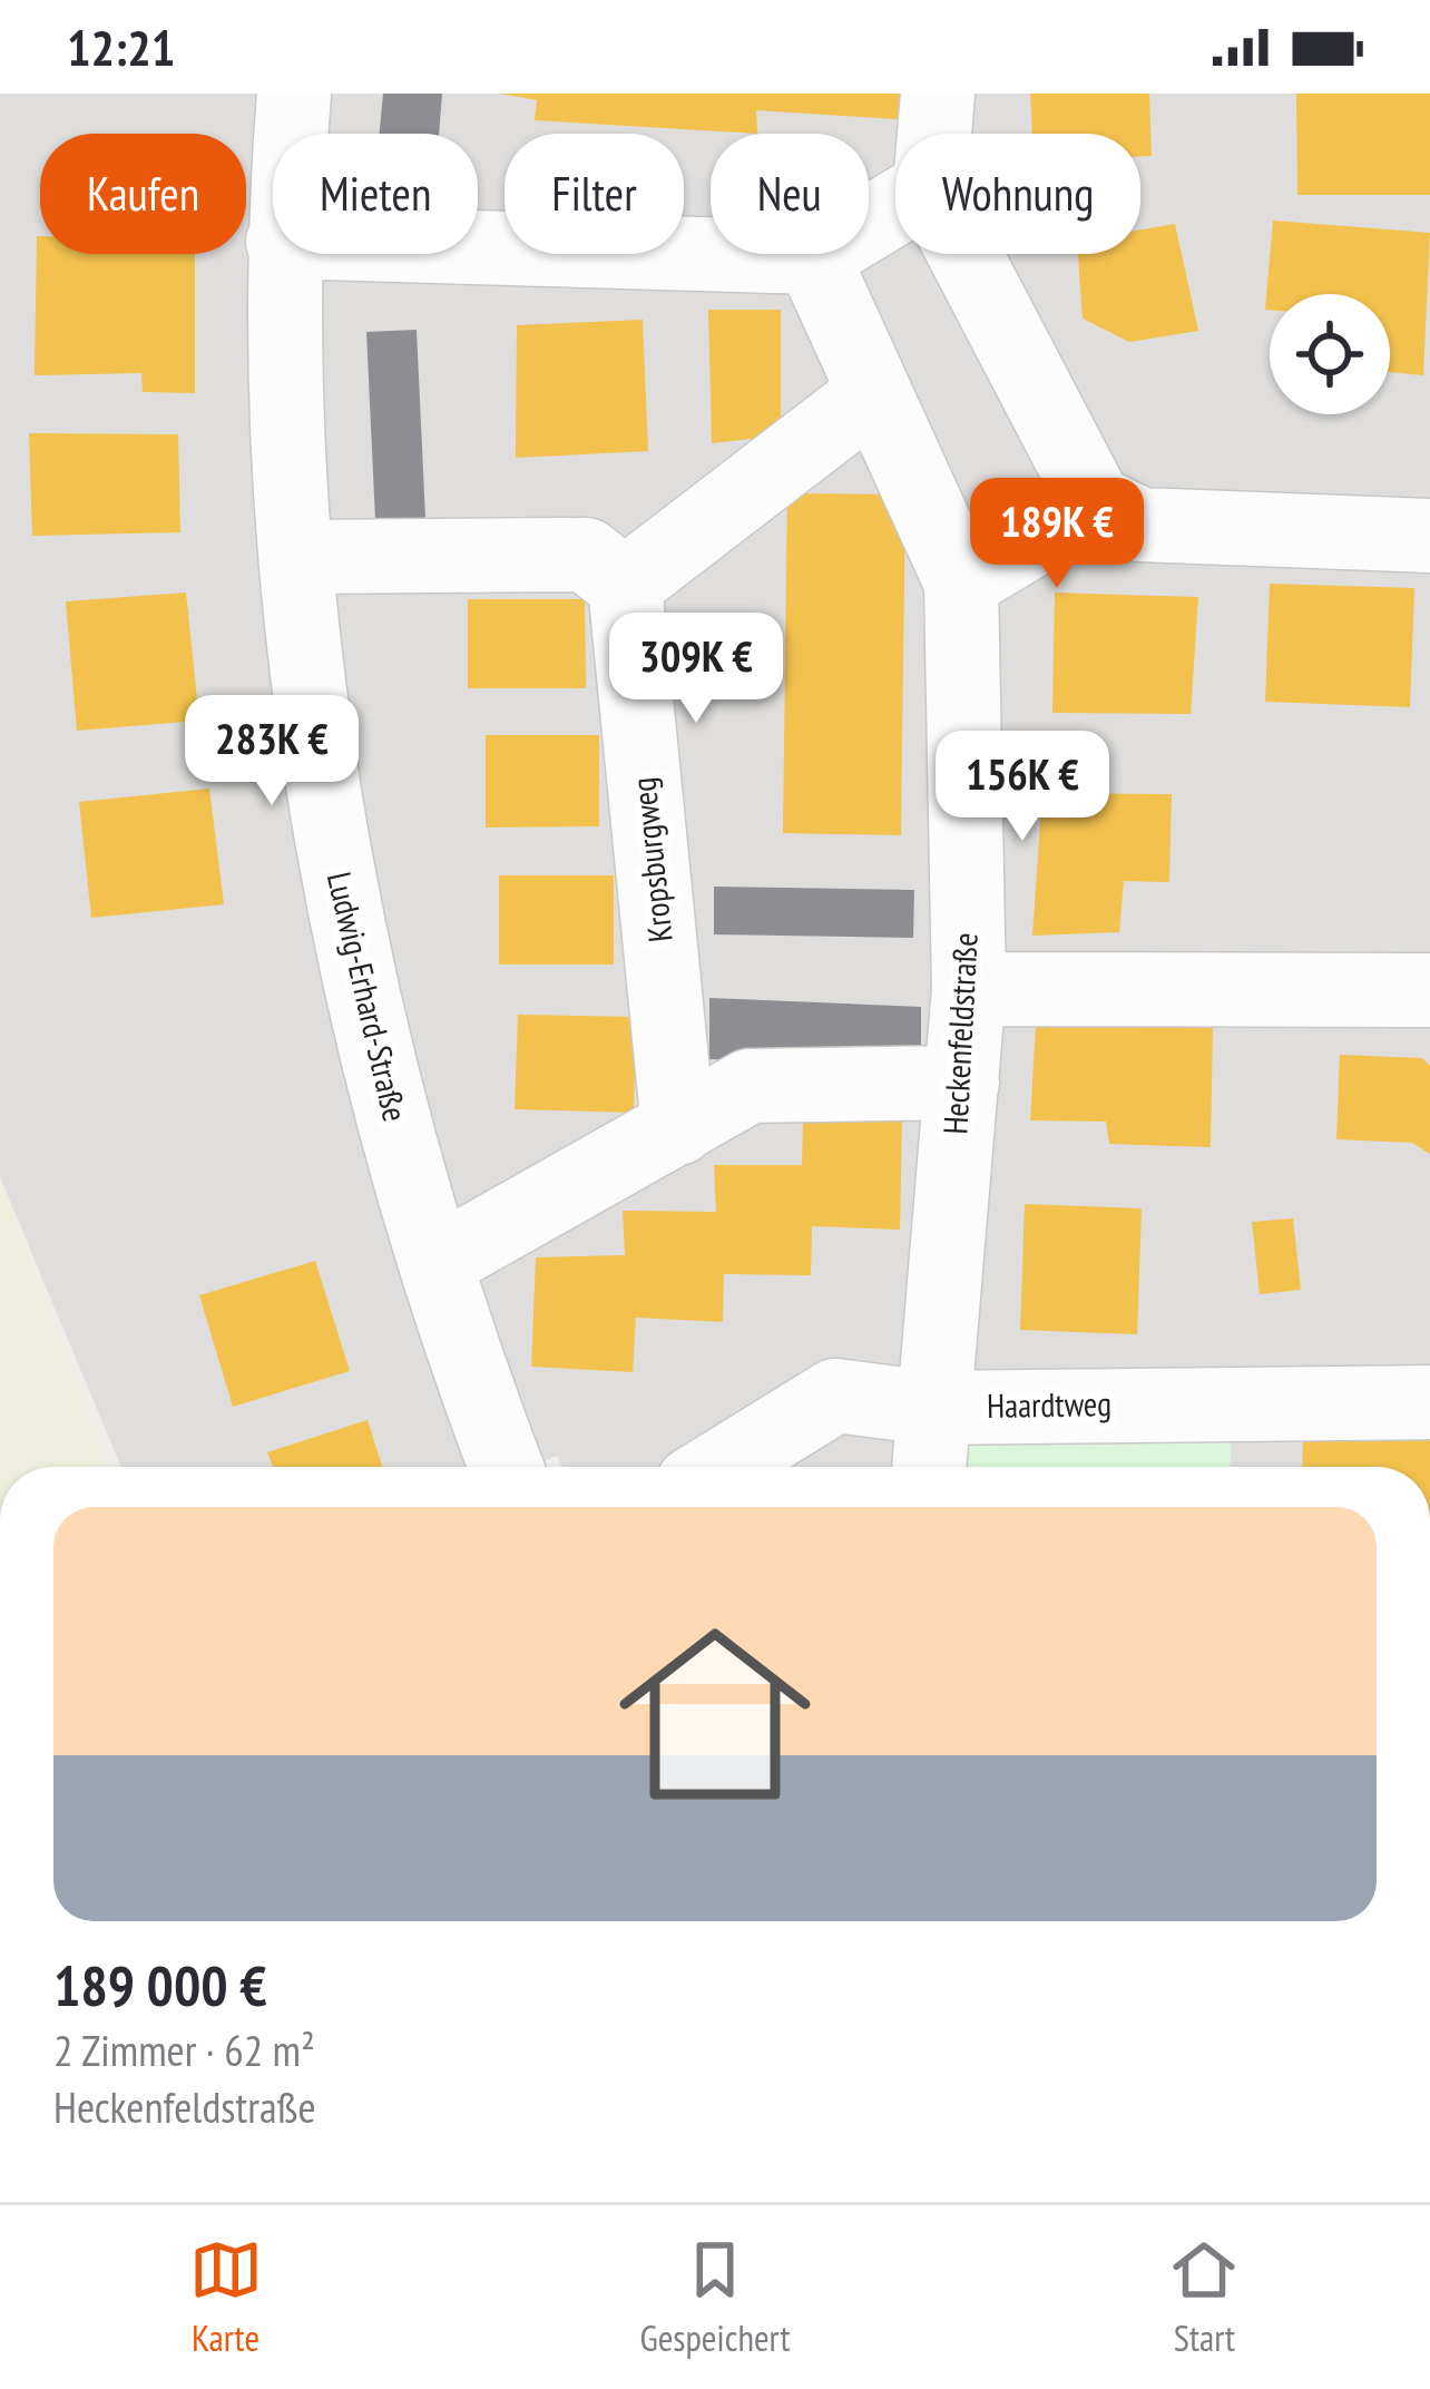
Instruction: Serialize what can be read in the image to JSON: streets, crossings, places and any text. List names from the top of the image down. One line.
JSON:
{"streets":{"street":["Kropsburgweg","Ludwig-Erhard-Straße","Heckenfeldstraße","Haardtweg"]},"crossings":[["Heckenfeldstraße","Haardtweg"]],"page":{"status":"12:21","chip":["Kaufen","Mieten","Filter","Neu","Wohnung"],"price":["189K €","309K €","283K €","156K €"],"list":[{"name":"189 000 €","note":"2 Zimmer · 62 m² · Heckenfeldstraße"}],"tabs":["Karte","Gespeichert","Start"]}}
